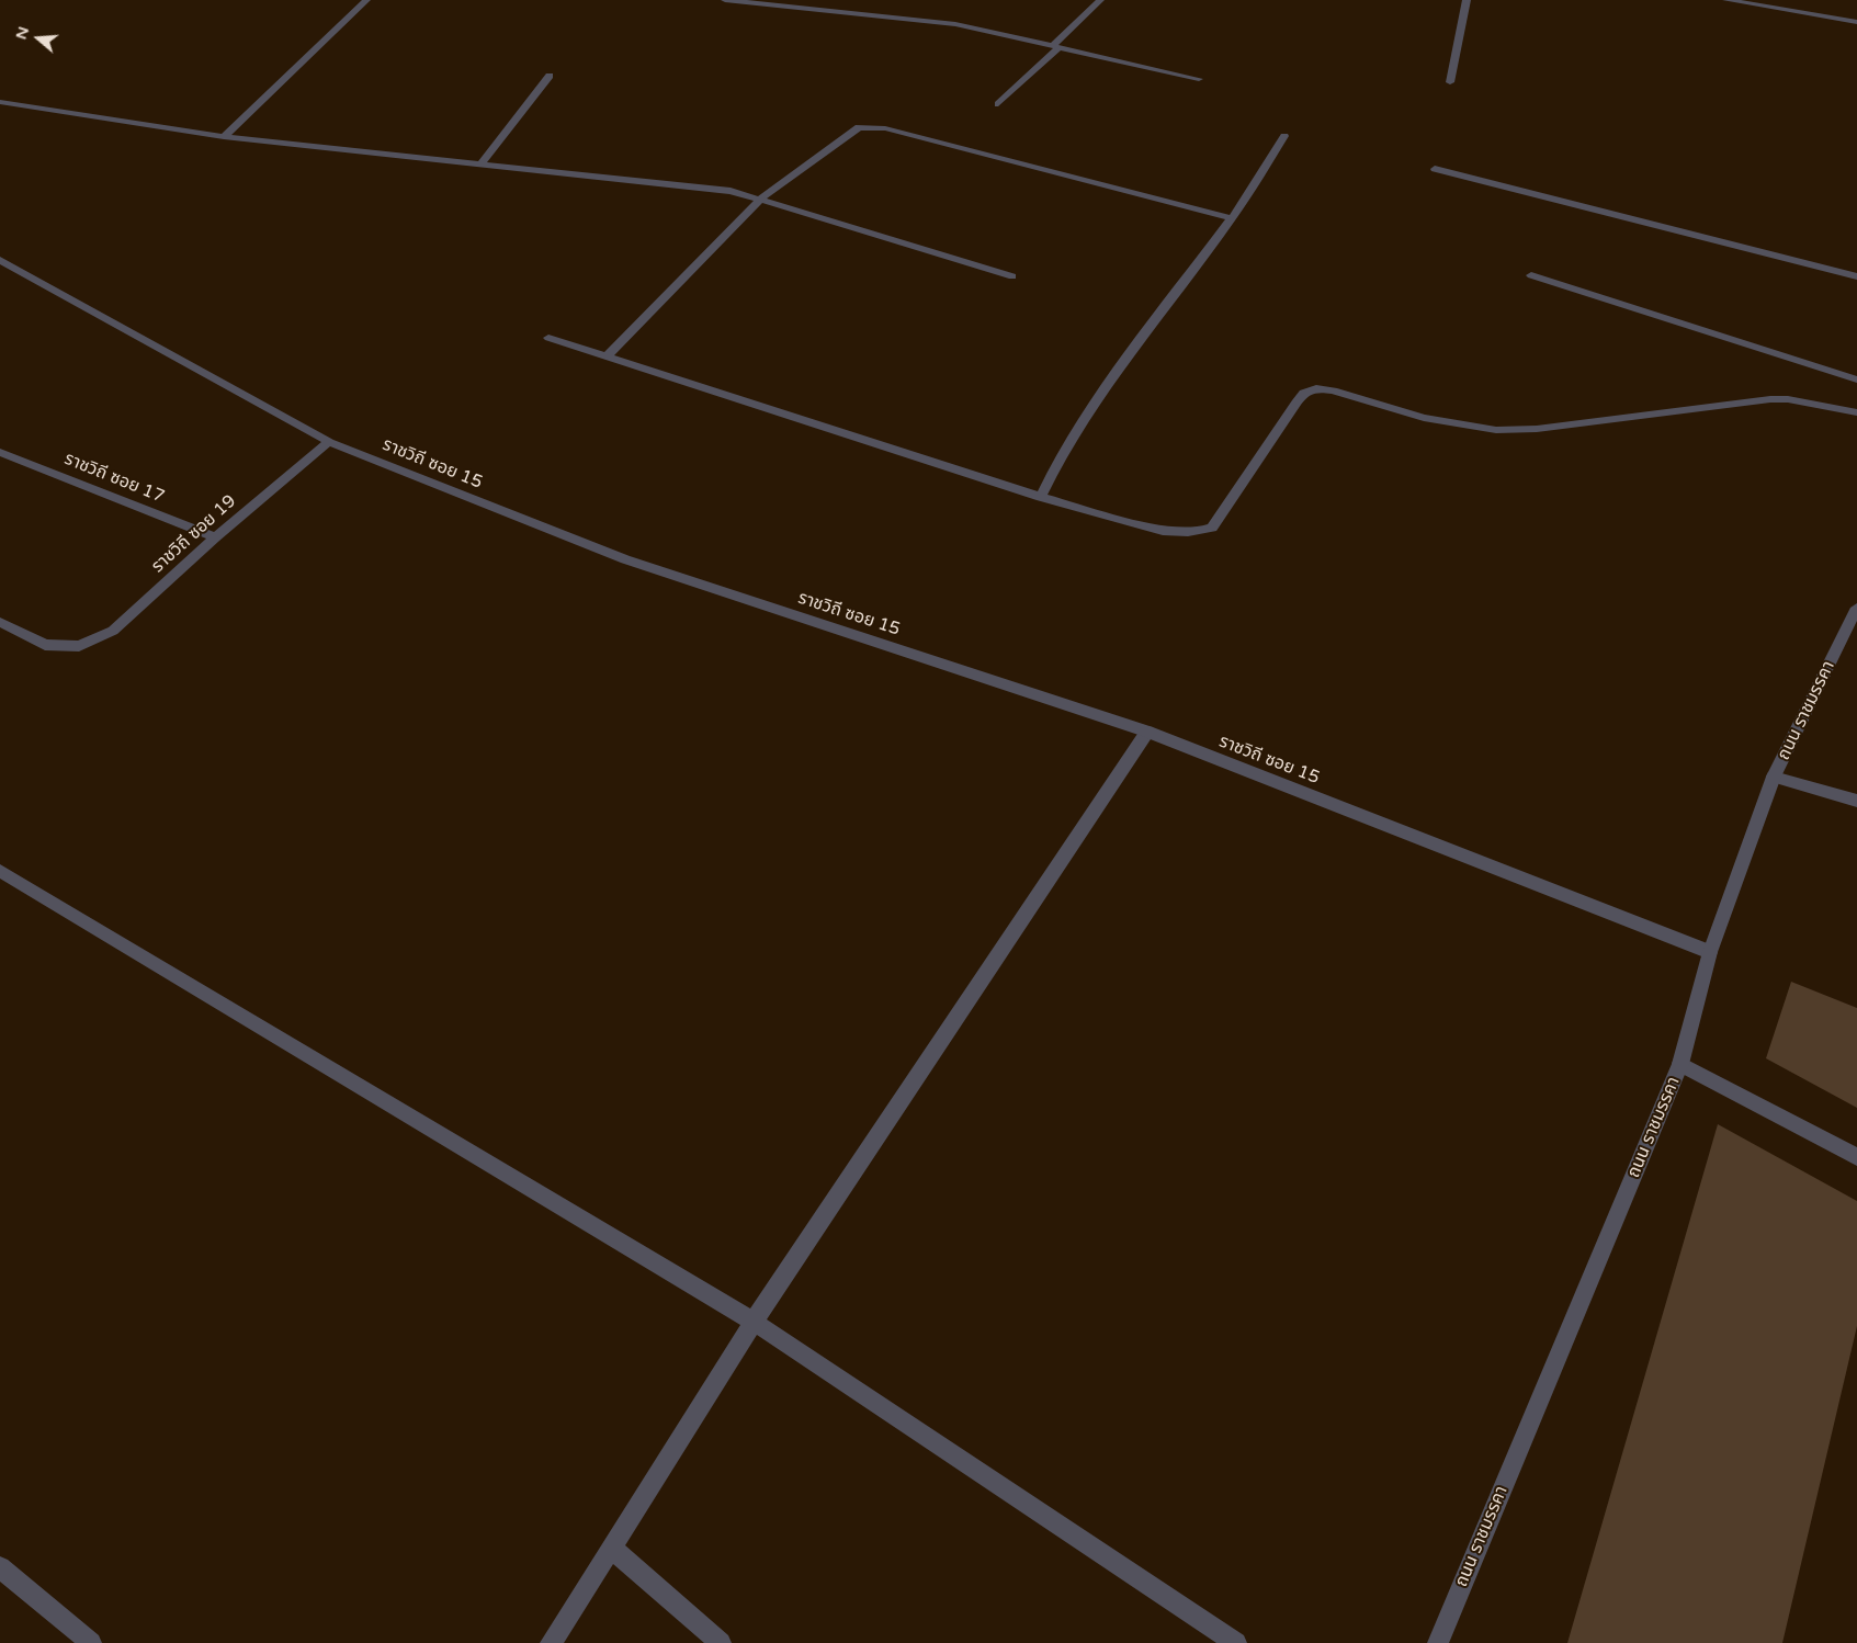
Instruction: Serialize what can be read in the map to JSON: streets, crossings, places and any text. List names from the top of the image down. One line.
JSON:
{"streets":{"street":["ราชวิถี ซอย 15","ราชวิถี ซอย 17","ราชวิถี ซอย 19","ถนน ราชมรรคา"]},"crossings":[["ราชวิถี ซอย 15","ราชวิถี ซอย 19"],["ราชวิถี ซอย 15","ถนน ราชมรรคา"],["ราชวิถี ซอย 17","ราชวิถี ซอย 19"]],"north":"left"}
